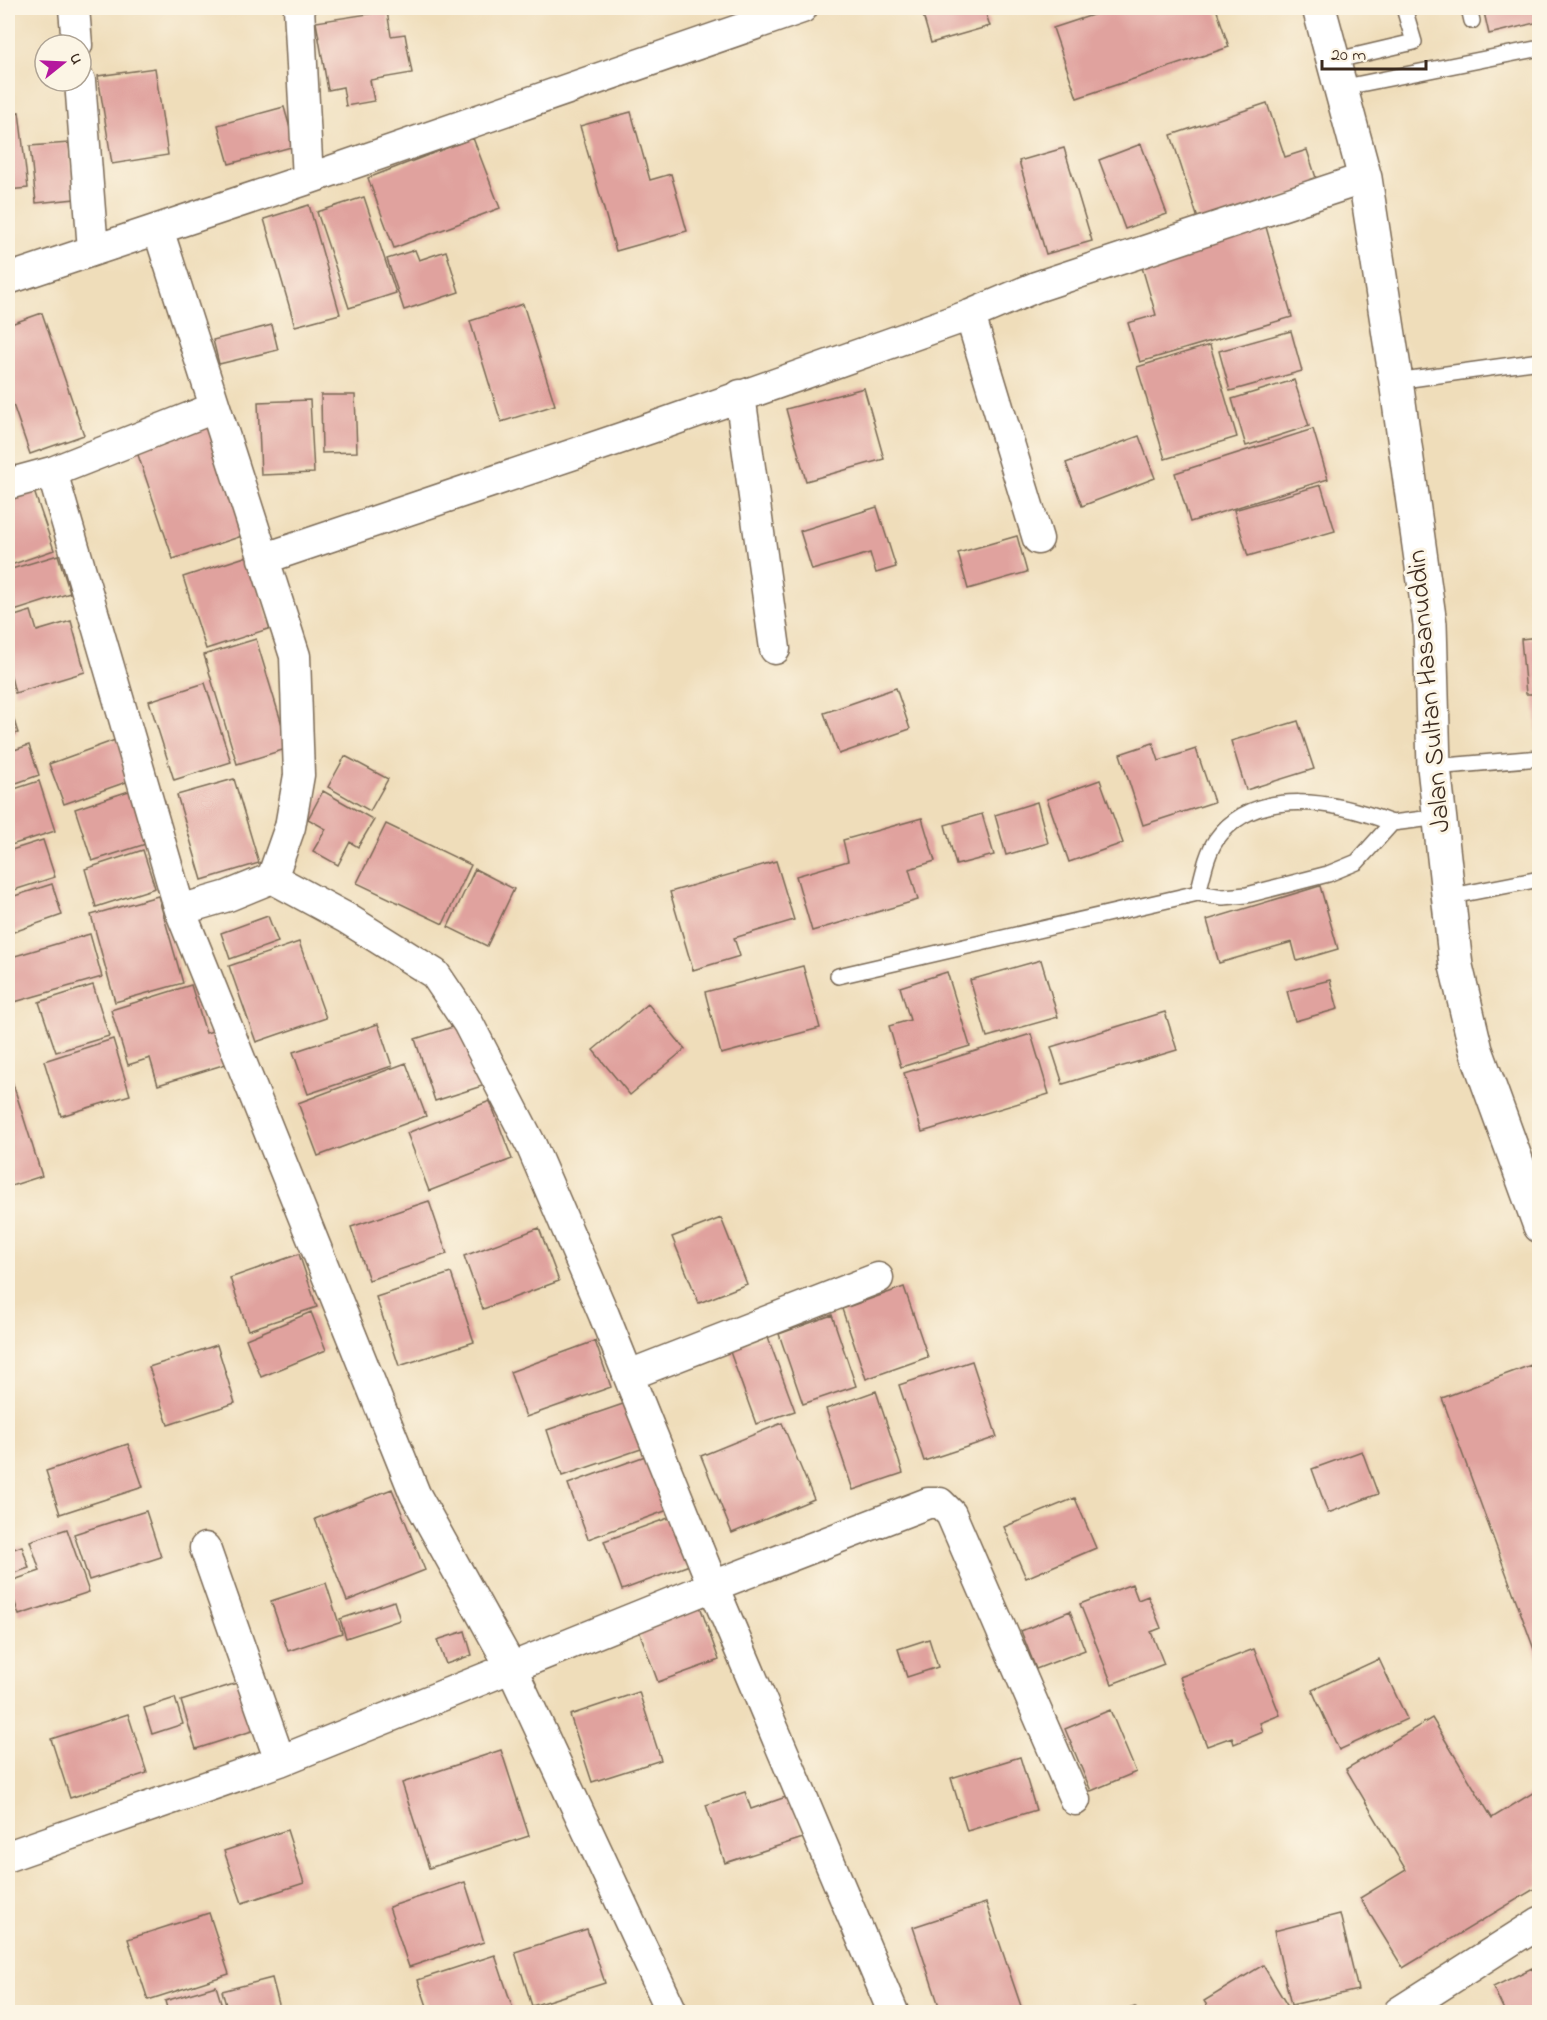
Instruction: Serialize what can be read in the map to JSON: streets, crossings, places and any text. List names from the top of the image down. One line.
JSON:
{"streets":{"street":["Jalan Sultan Hasanuddin"]},"scale_bar":"20 m","north":"right"}
